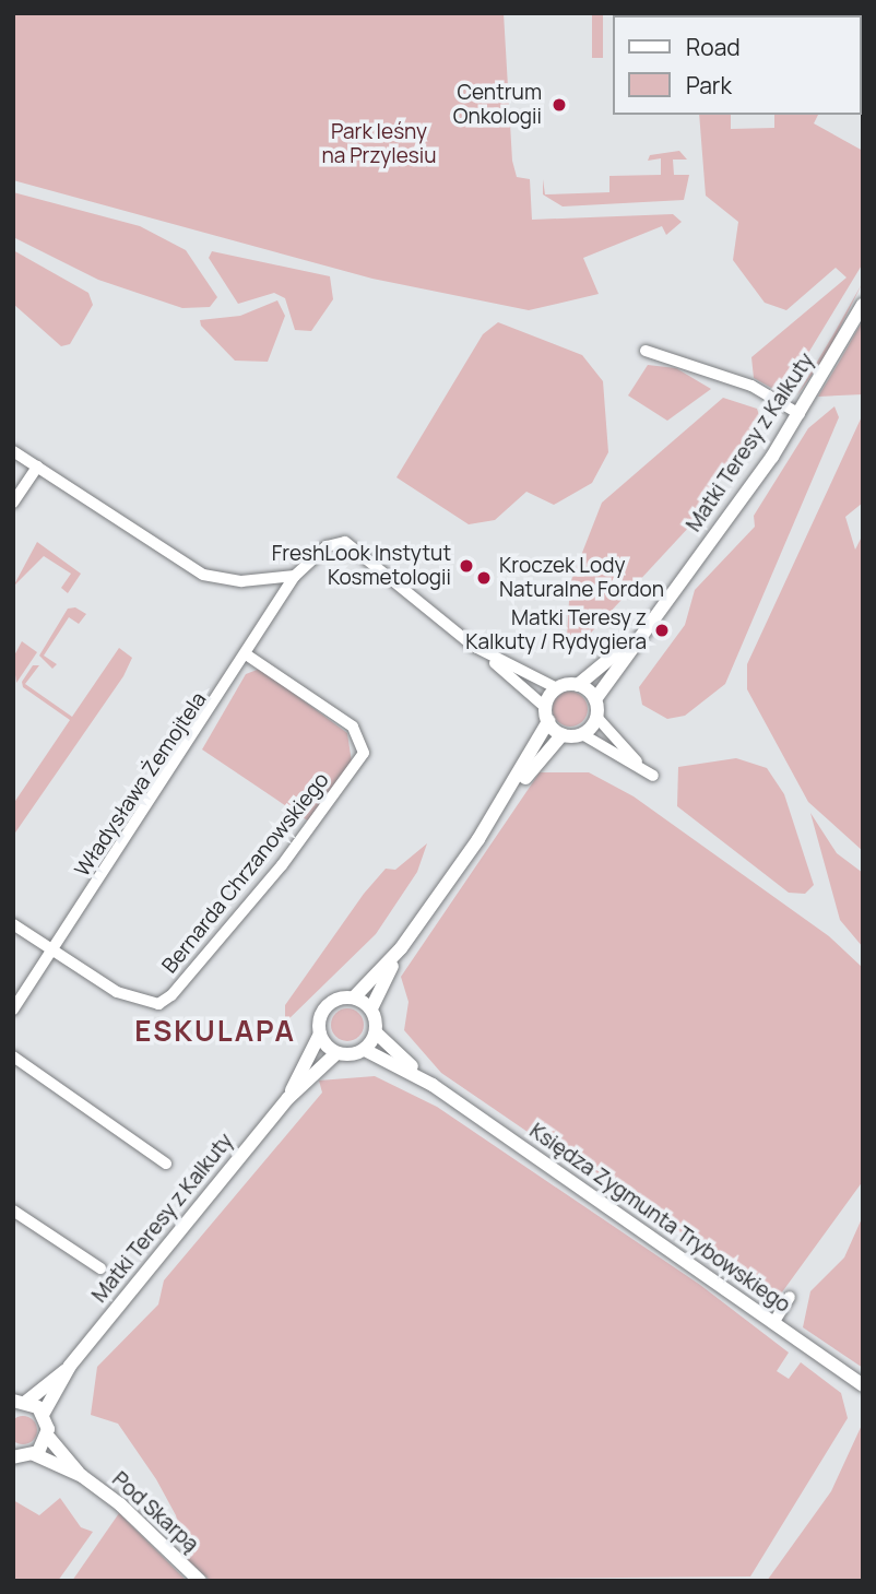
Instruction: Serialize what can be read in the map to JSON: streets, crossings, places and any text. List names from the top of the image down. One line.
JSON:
{"streets":{"street":["Matki Teresy z Kalkuty","Władysława Żemojtela","Bernarda Chrzanowskiego","Księdza Zygmunta Trybowskiego","Pod Skarpą"]},"crossings":[["Matki Teresy z Kalkuty","Księdza Zygmunta Trybowskiego"],["Władysława Żemojtela","Bernarda Chrzanowskiego"]],"districts":["ESKULAPA"],"parks":["Park leśny na Przylesiu"],"places":["Centrum Onkologii","FreshLook Instytut Kosmetologii","Kroczek Lody Naturalne Fordon","Matki Teresy z Kalkuty / Rydygiera"],"legend":["Road","Park"]}
